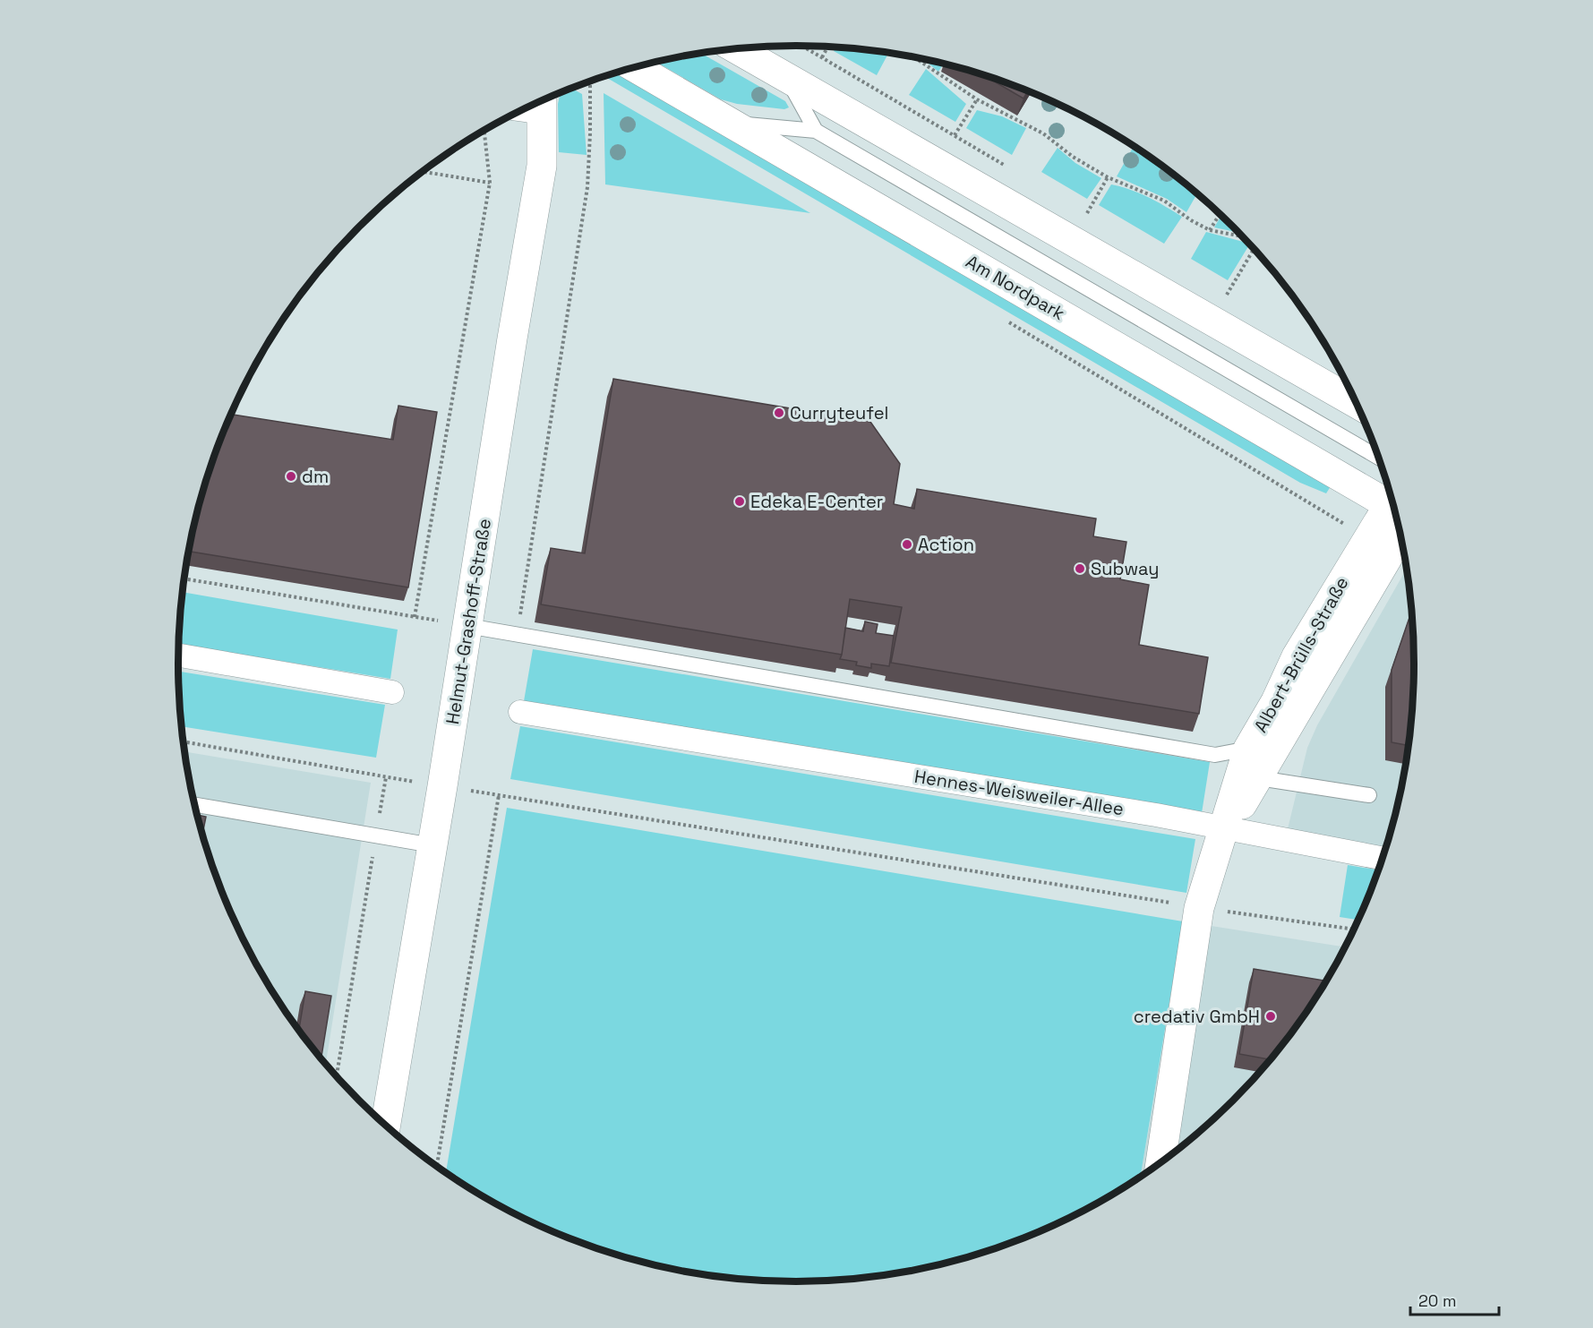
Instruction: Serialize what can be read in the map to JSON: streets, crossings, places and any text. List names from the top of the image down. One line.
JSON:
{"streets":{"street":["Am Nordpark","Helmut-Grashoff-Straße","Albert-Brülls-Straße","Hennes-Weisweiler-Allee"]},"crossings":[["Albert-Brülls-Straße","Hennes-Weisweiler-Allee"]],"places":["Curryteufel","dm","Edeka E-Center","Action","Subway","credativ GmbH"],"scale_bar":"20 m"}
